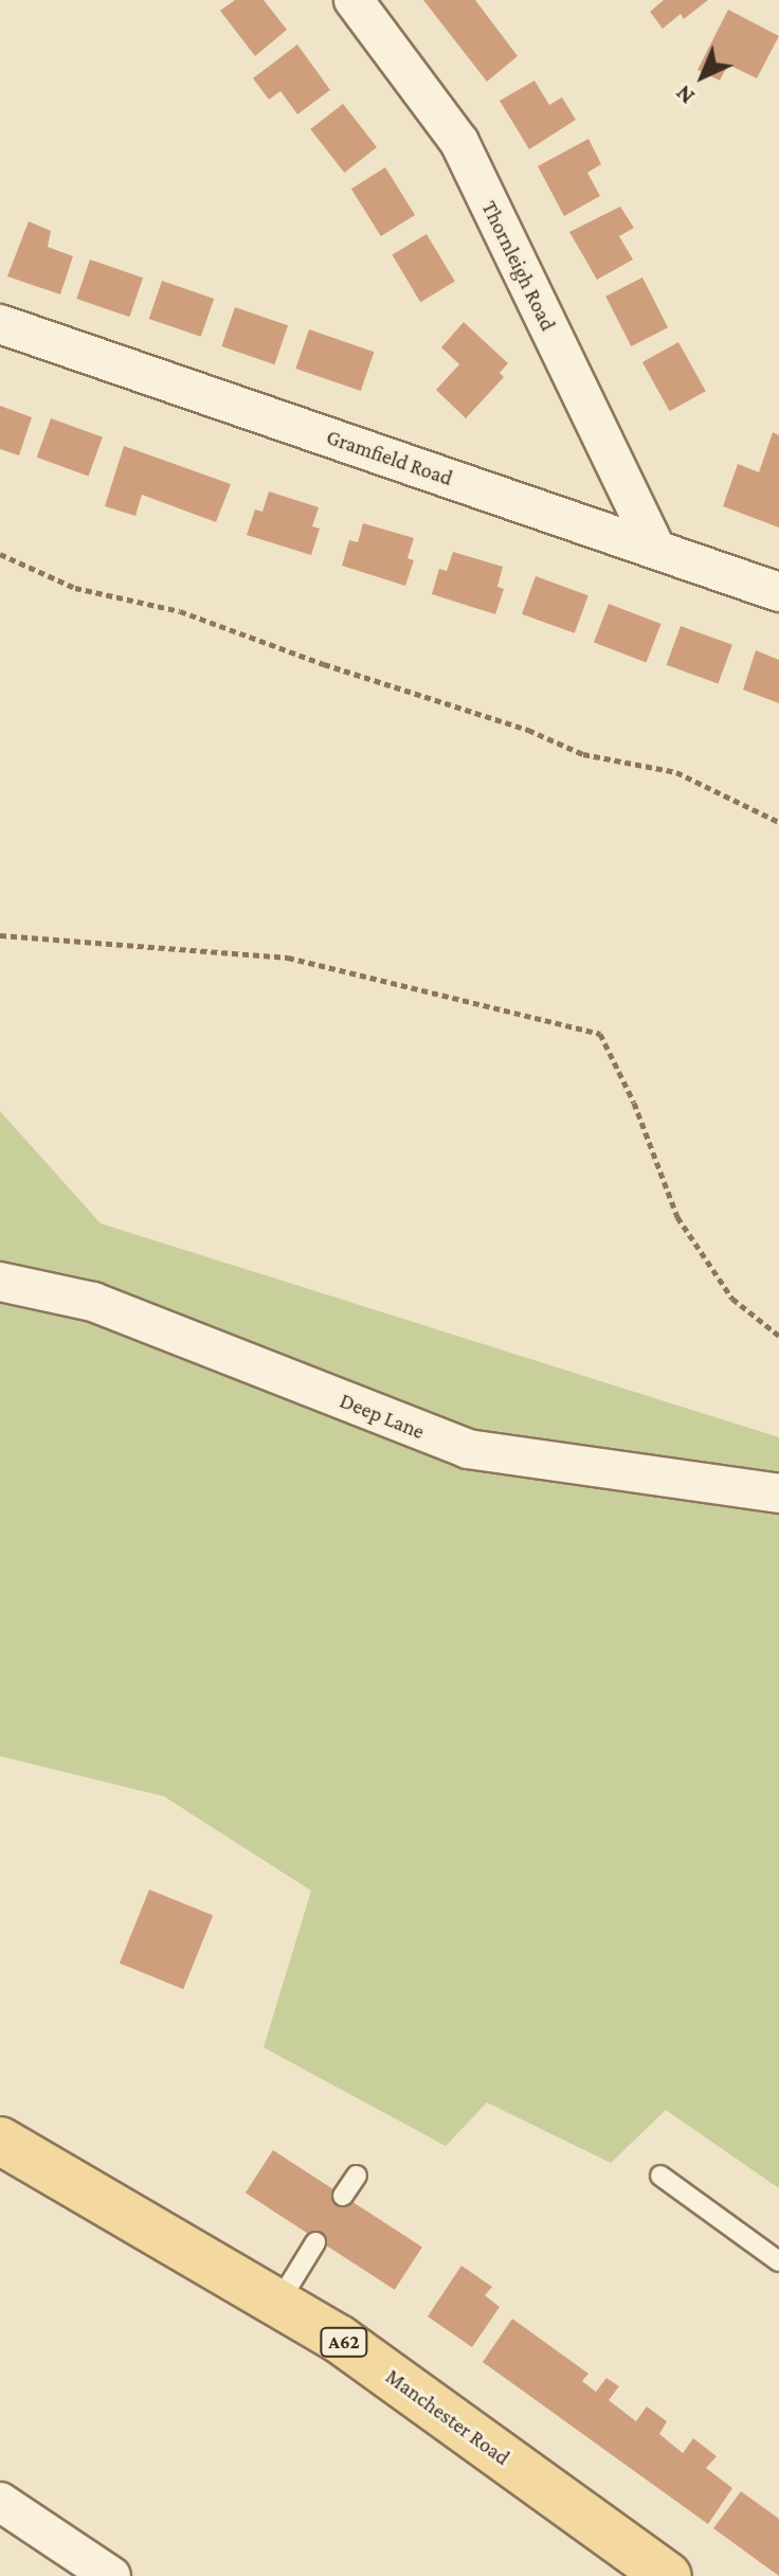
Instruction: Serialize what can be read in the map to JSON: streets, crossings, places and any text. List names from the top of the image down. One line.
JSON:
{"streets":{"main road":["A62","Manchester Road"],"street":["Thornleigh Road","Gramfield Road","Deep Lane"]},"crossings":[["Thornleigh Road","Gramfield Road"]],"north":"bottom left"}
